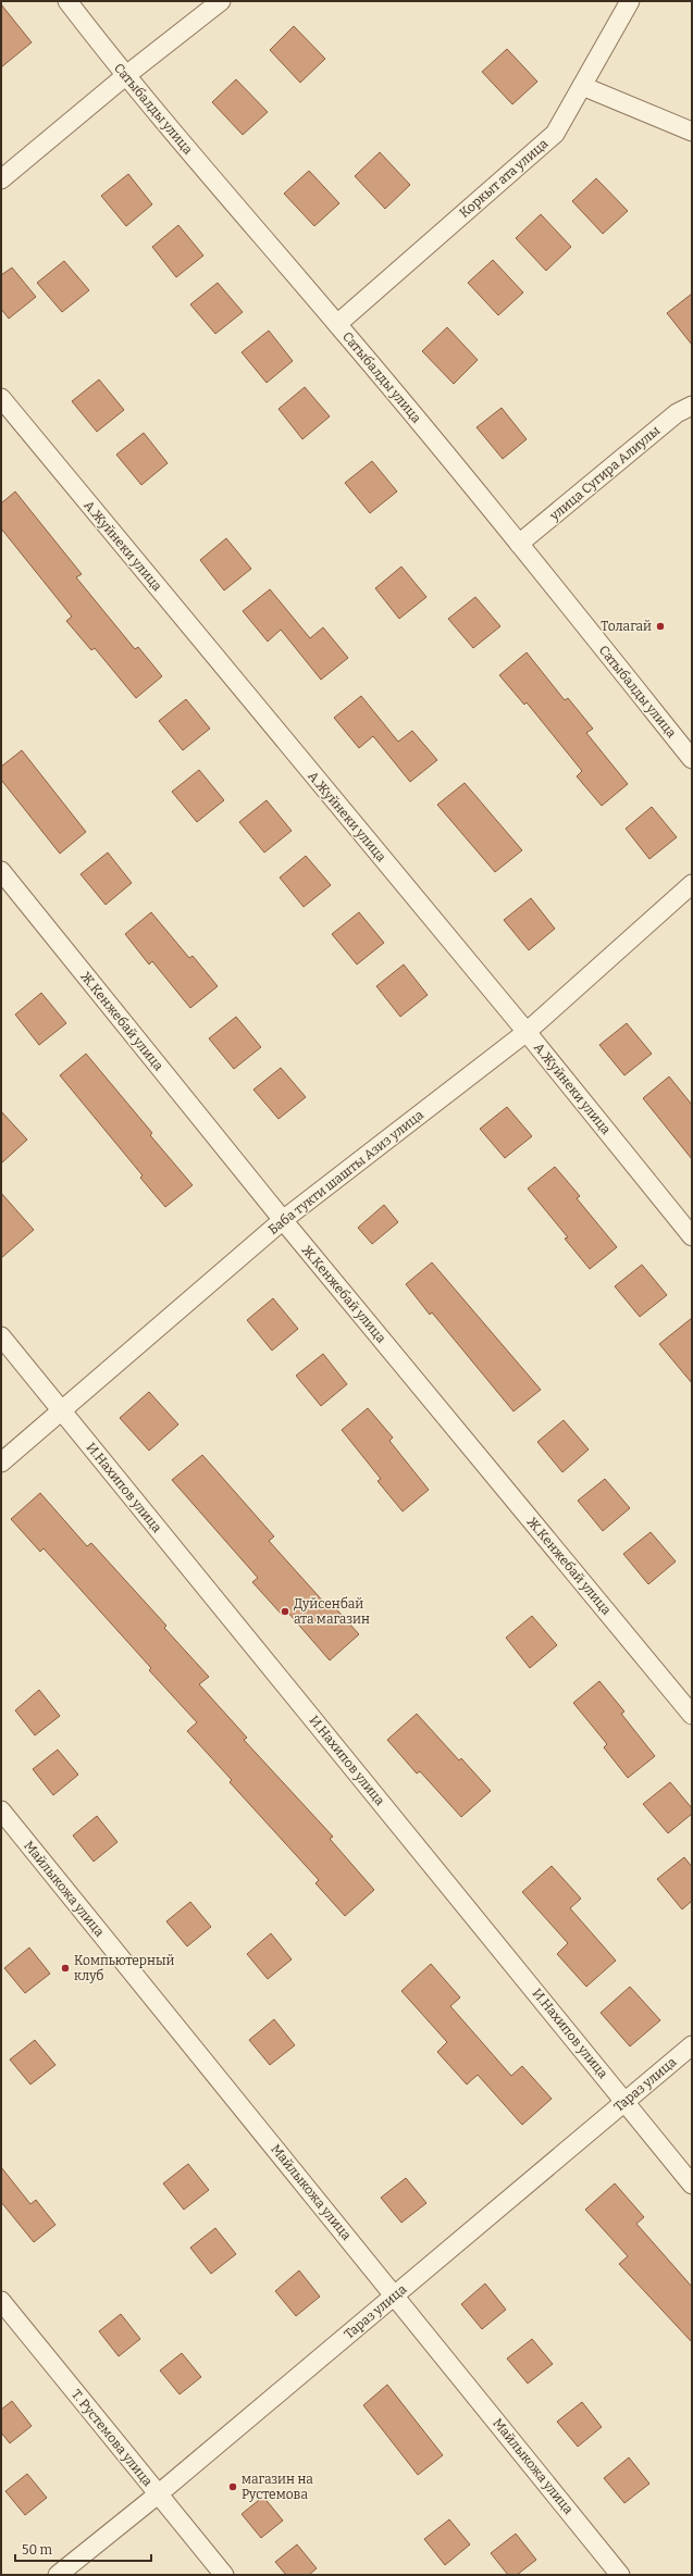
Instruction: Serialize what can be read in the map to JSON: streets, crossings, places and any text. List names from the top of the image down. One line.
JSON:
{"streets":{"street":["Сатыбалды улица","Коркыт ата улица","улица Сугира Алиулы","А.Жуйнеки улица","Ж.Кенжебай улица","Баба тукти шашты Азиз улица","И.Нахипов улица","Майлыкожа улица","Тараз улица","Т. Рустемова улица"]},"crossings":[["Сатыбалды улица","Коркыт ата улица"],["Сатыбалды улица","улица Сугира Алиулы"],["А.Жуйнеки улица","Баба тукти шашты Азиз улица"],["Ж.Кенжебай улица","Баба тукти шашты Азиз улица"],["Баба тукти шашты Азиз улица","И.Нахипов улица"],["И.Нахипов улица","Тараз улица"],["Майлыкожа улица","Тараз улица"],["Тараз улица","Т. Рустемова улица"]],"places":["Толагай","Дуйсенбай ата магазин","Компьютерный клуб","магазин на Рустемова"],"scale_bar":"50 m"}
